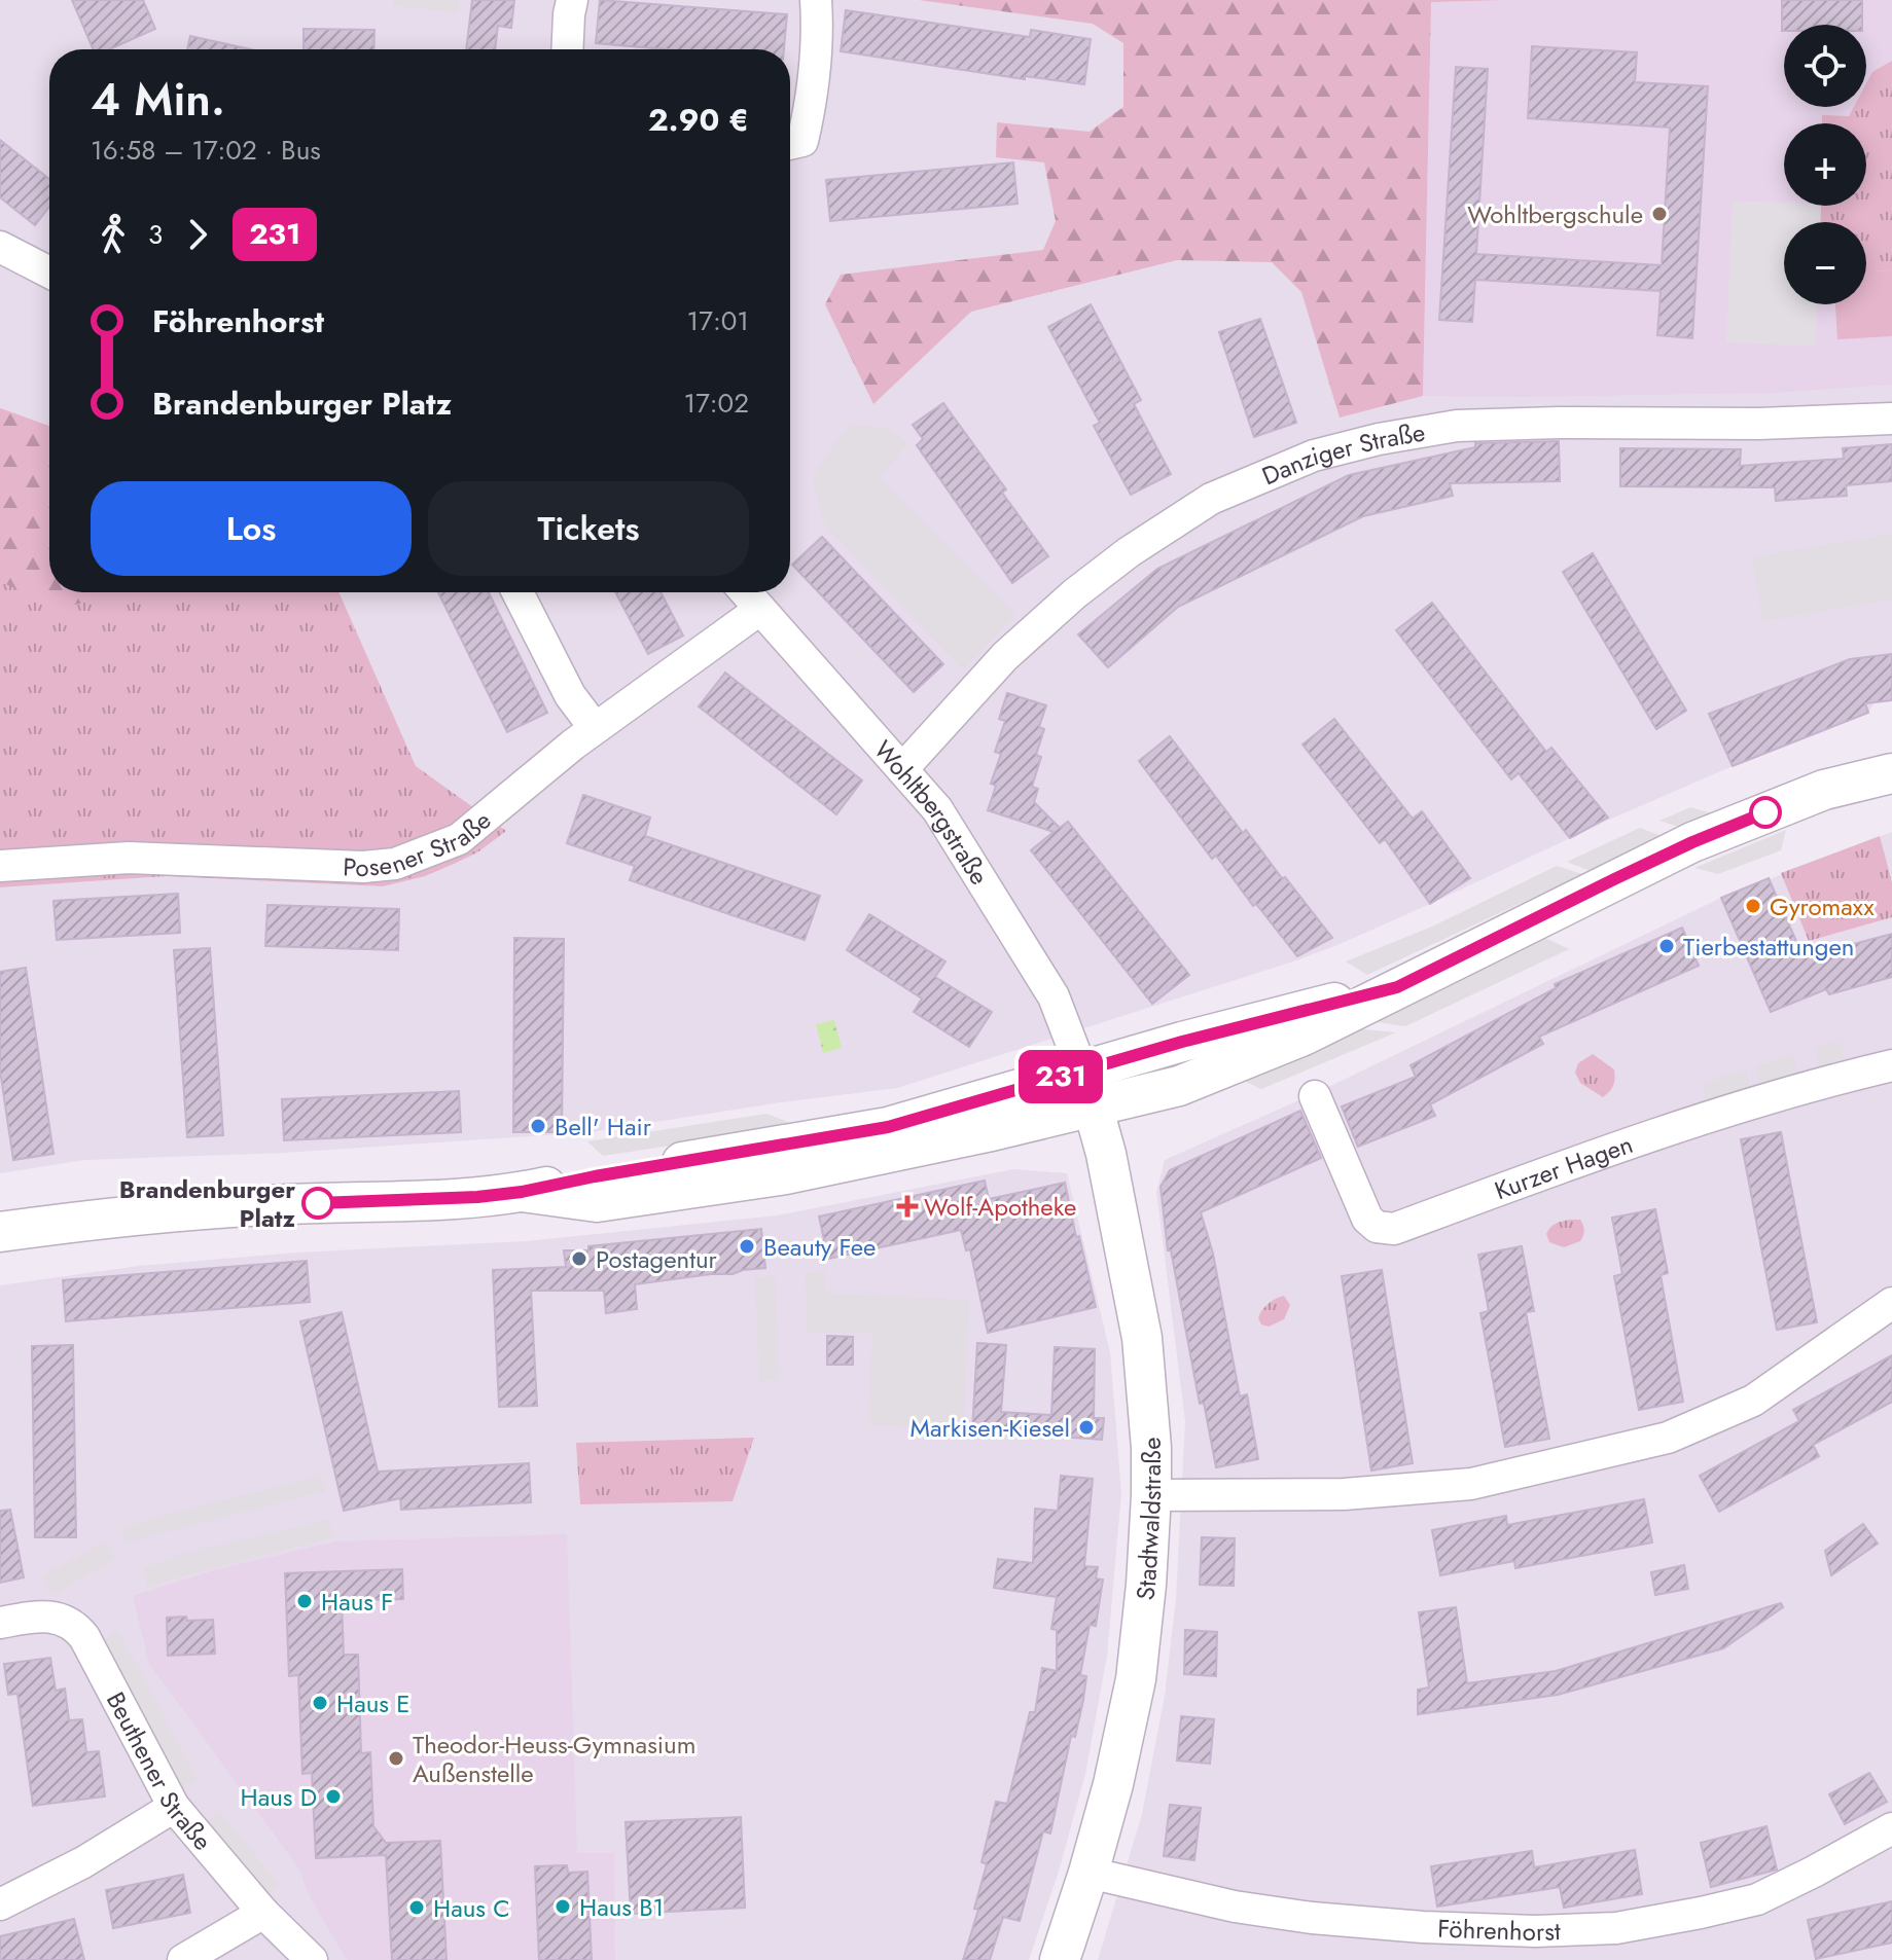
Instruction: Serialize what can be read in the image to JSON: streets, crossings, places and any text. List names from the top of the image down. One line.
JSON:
{"streets":{"street":["Danziger Straße","Wohltbergstraße","Posener Straße","Kurzer Hagen","Stadtwaldstraße","Beuthener Straße","Föhrenhorst"]},"crossings":[["Danziger Straße","Wohltbergstraße"],["Wohltbergstraße","Posener Straße"],["Wohltbergstraße","Stadtwaldstraße"],["Stadtwaldstraße","Föhrenhorst"]],"places":{"other":["Wohltbergschule","Gyromaxx","Tierbestattungen","Bell' Hair","Brandenburger Platz","Beauty Fee","Postagentur","Markisen-Kiesel","Haus F","Haus E","Theodor-Heuss-Gymnasium Außenstelle","Haus D","Haus B1","Haus C"],"health":["Wolf-Apotheke"]},"lines":["bus line 231"],"page":{"on_map":"231","map_buttons":["+","−"],"heading":["4 Min.","16:58 – 17:02 · Bus","2.90 €"],"legs":["3","231"],"list":[{"name":"Föhrenhorst","value":"17:01"},{"name":"Brandenburger Platz","value":"17:02"}],"buttons":["Los","Tickets"]}}
